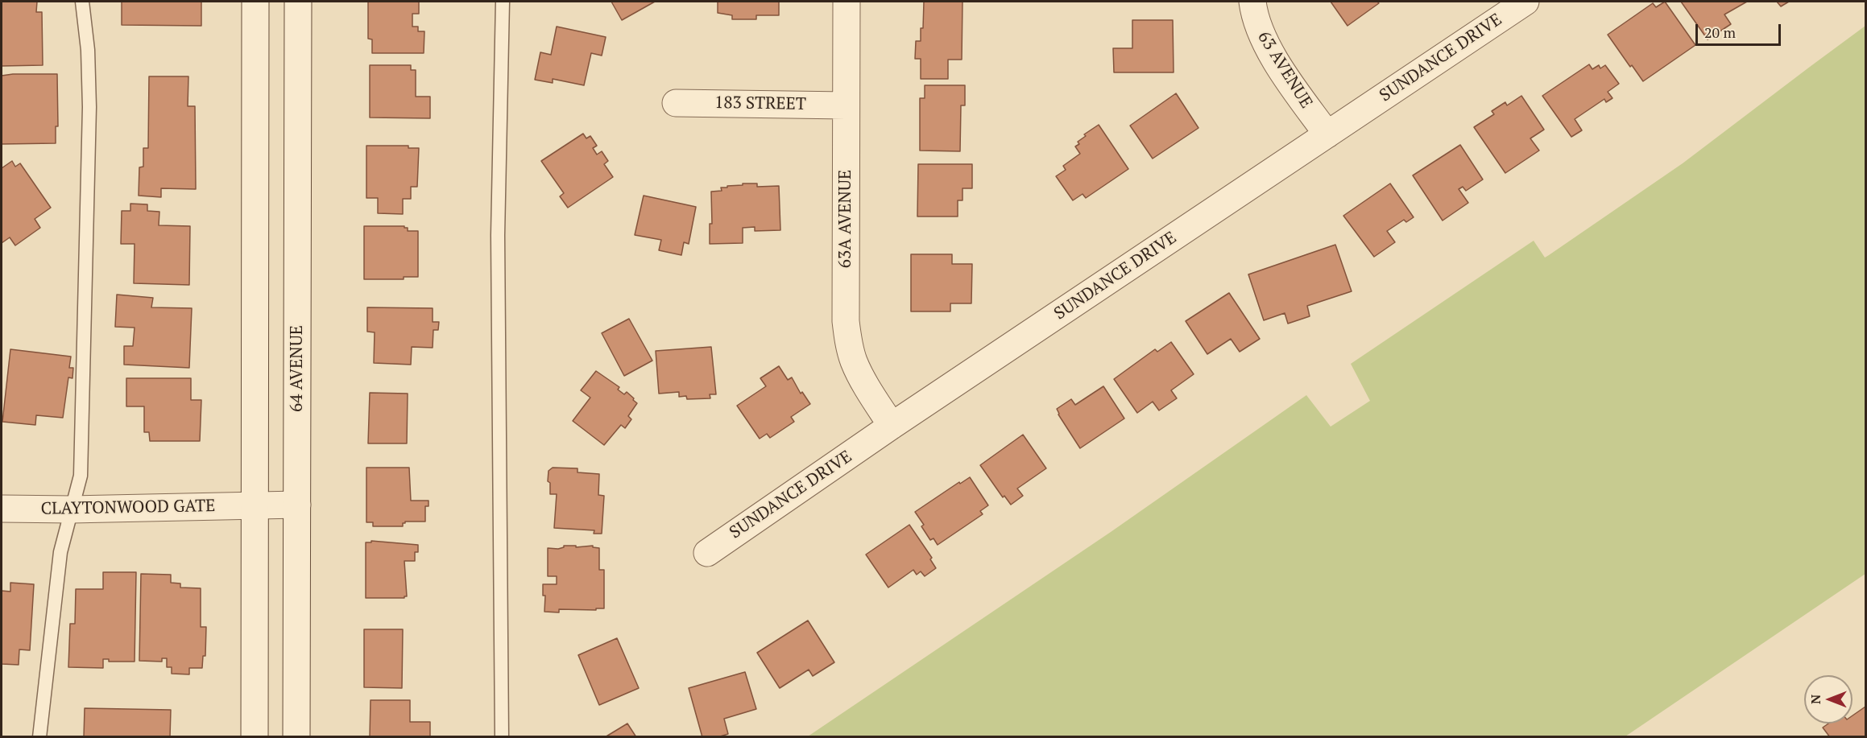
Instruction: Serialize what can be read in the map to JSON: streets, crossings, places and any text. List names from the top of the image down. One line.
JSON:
{"streets":{"street":["SUNDANCE DRIVE","63 AVENUE","183 STREET","63A AVENUE","64 AVENUE","CLAYTONWOOD GATE"]},"crossings":[["SUNDANCE DRIVE","63 AVENUE"],["SUNDANCE DRIVE","63A AVENUE"],["183 STREET","63A AVENUE"],["64 AVENUE","CLAYTONWOOD GATE"]],"scale_bar":"20 m","north":"left"}
